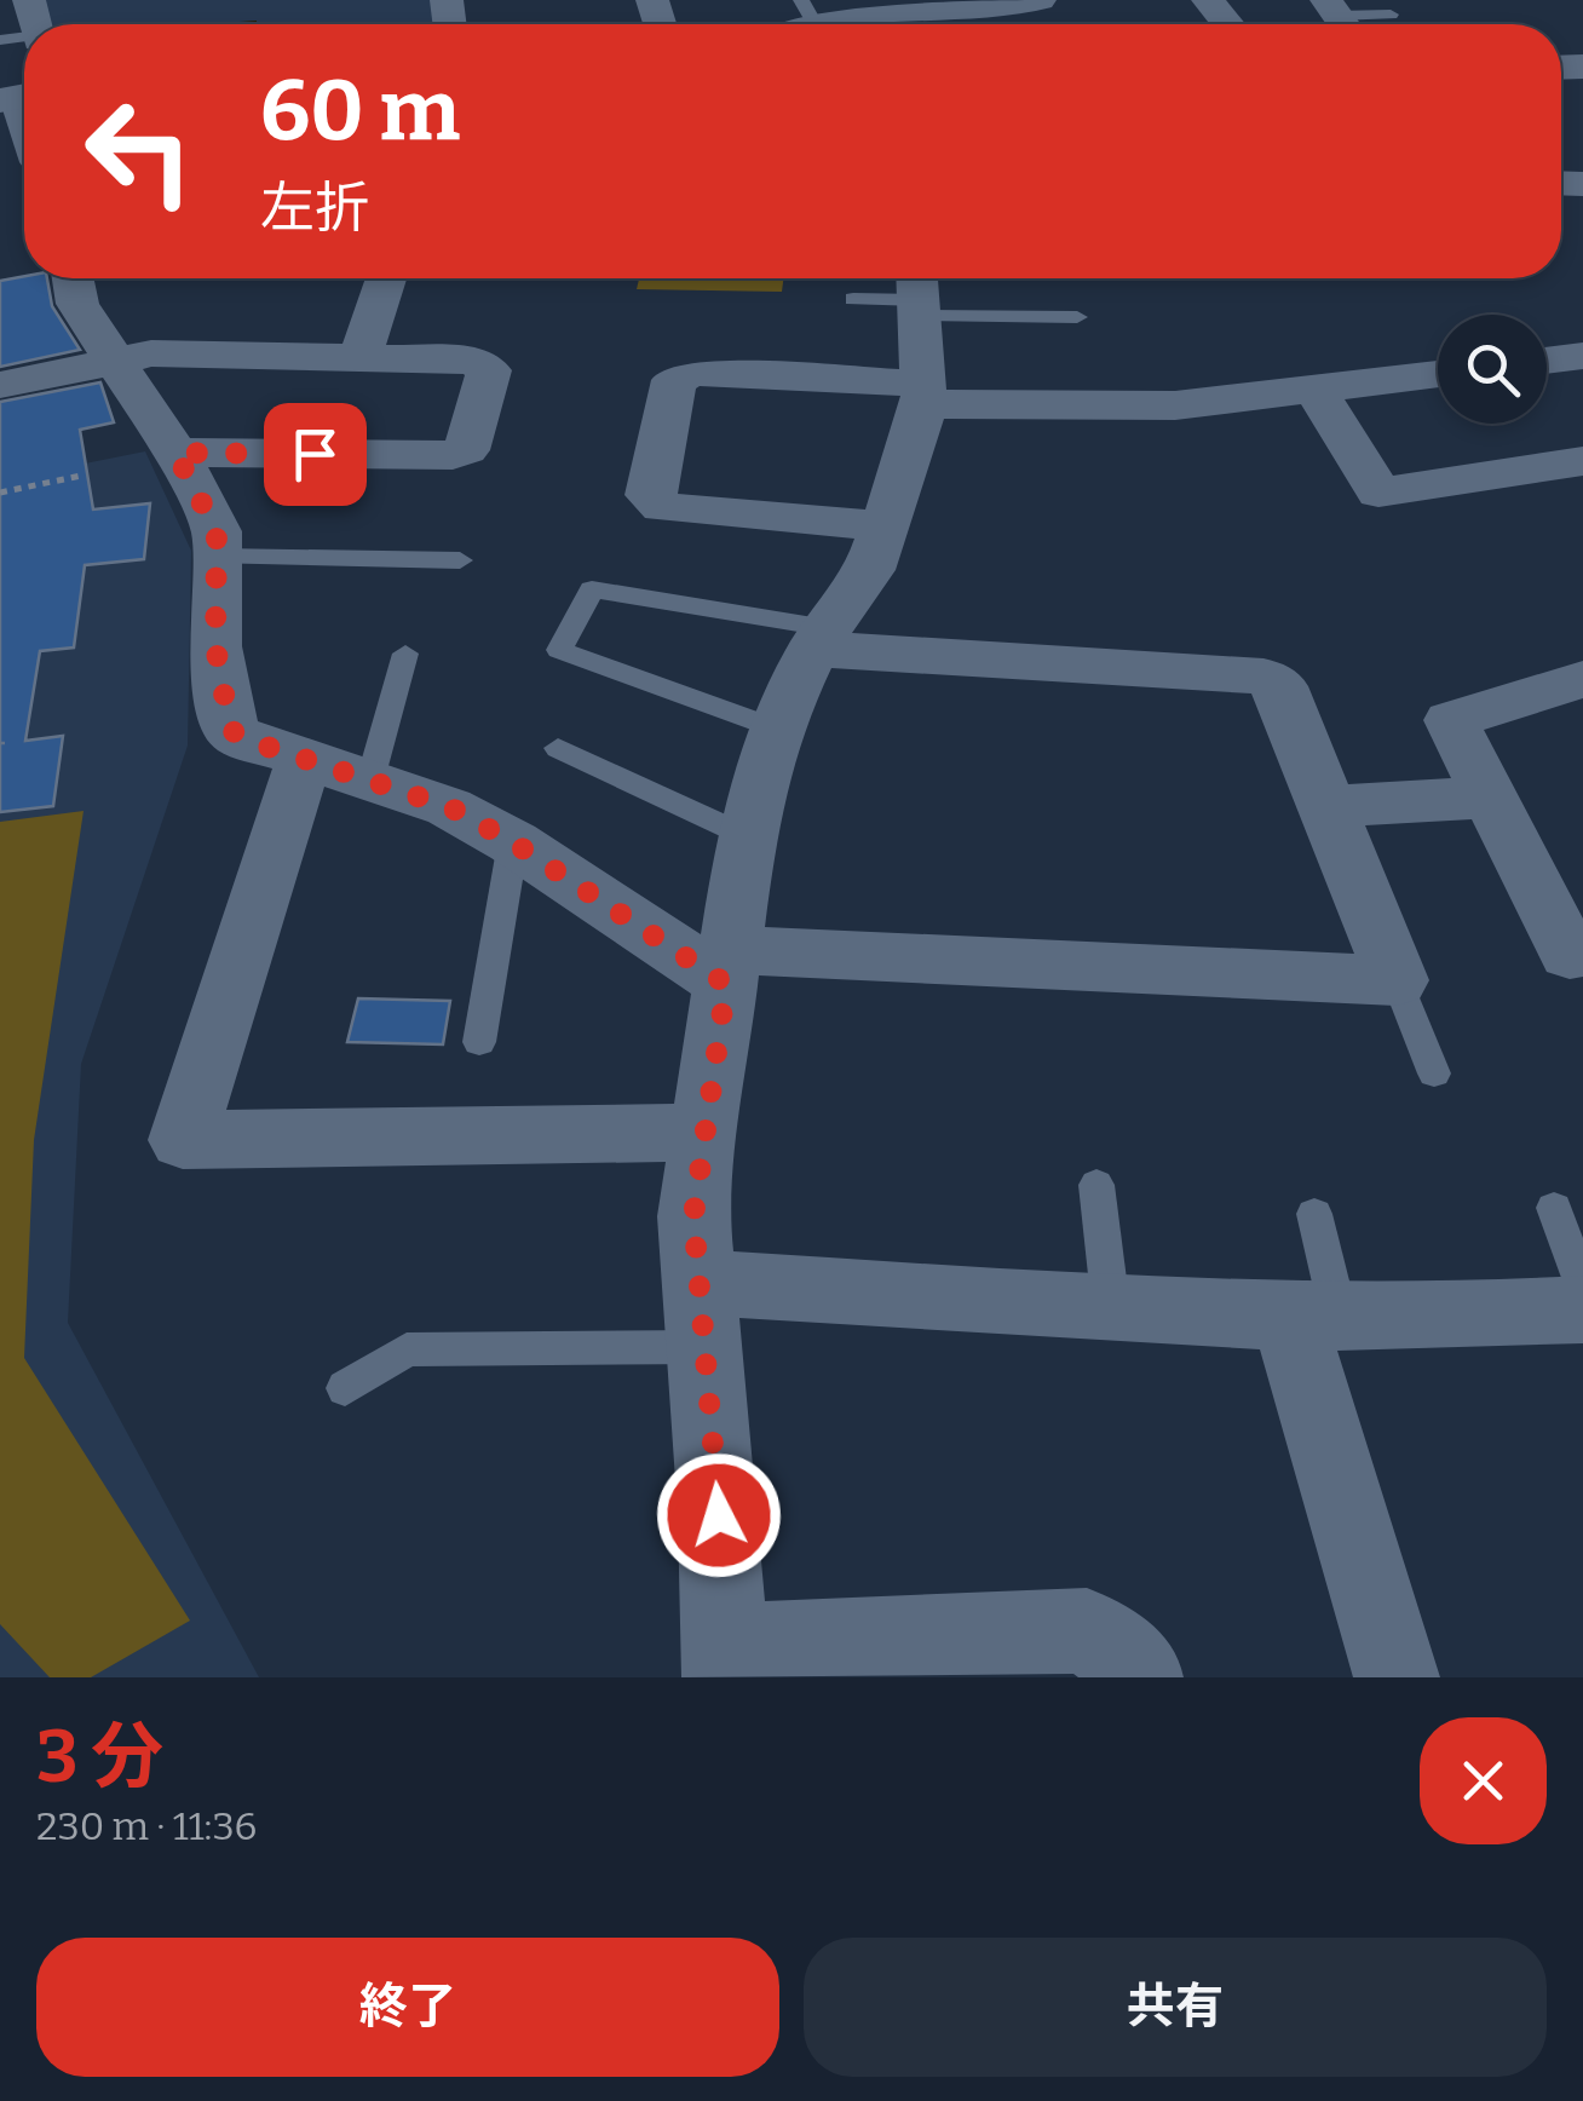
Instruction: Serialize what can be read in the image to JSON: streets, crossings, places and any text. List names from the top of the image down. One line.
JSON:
{"page":{"turn":["60 m","左折"],"heading":["3 分","230 m · 11:36"],"buttons":["終了","共有"]}}
